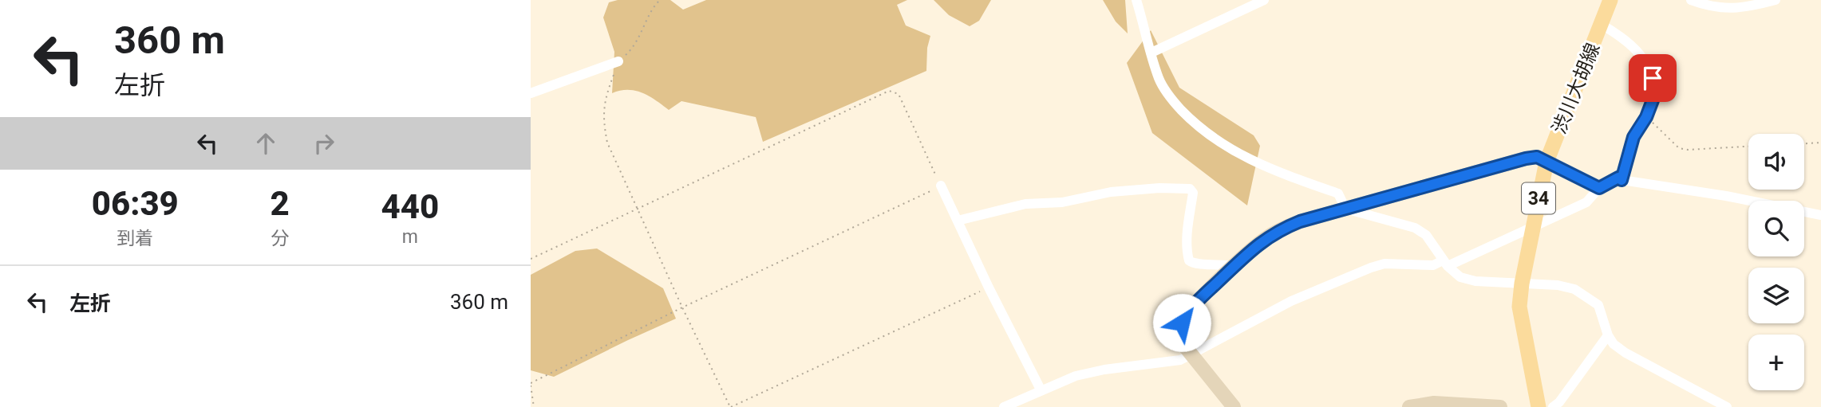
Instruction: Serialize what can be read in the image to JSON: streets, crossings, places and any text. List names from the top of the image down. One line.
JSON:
{"streets":{"main road":["渋川大胡線","34"]},"page":{"turn":["360 m","左折"],"map_buttons":"+","eta":["06:39","到着","2","分","440","m"],"list":[{"name":"左折","value":"360 m"}]}}
